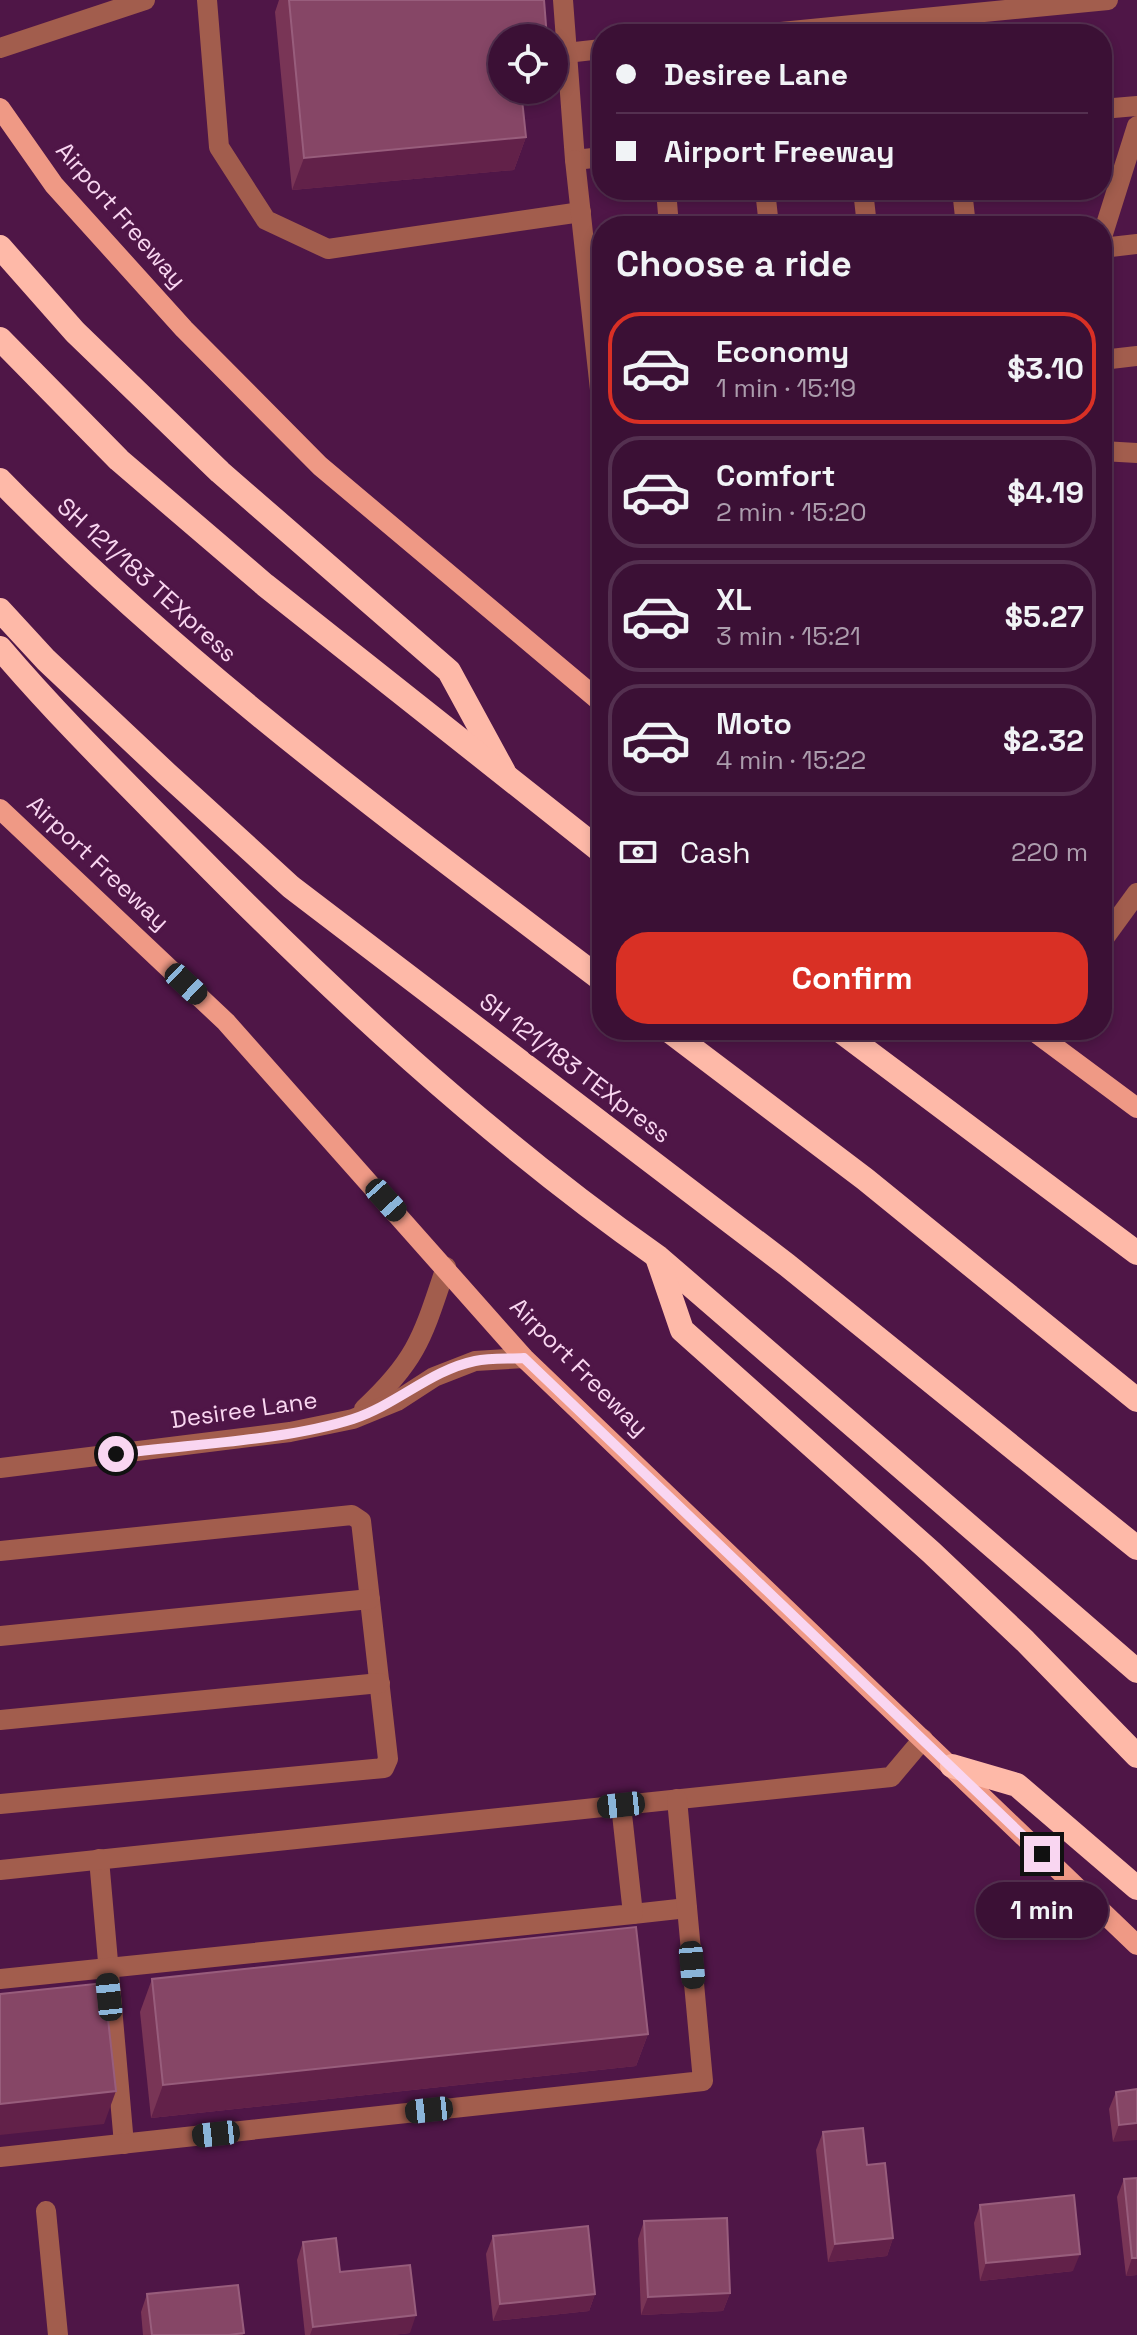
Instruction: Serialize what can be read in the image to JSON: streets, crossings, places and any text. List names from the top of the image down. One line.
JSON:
{"streets":{"highway":["SH 121/183 TEXpress"],"main road":["Airport Freeway"],"street":["Desiree Lane"]},"crossings":[["Airport Freeway","Desiree Lane"]],"page":{"banner":["Desiree Lane","Airport Freeway"],"heading":"Choose a ride","list":[{"name":"Economy","note":"1 min · 15:19","value":"$3.10"},{"name":"Comfort","note":"2 min · 15:20","value":"$4.19"},{"name":"XL","note":"3 min · 15:21","value":"$5.27"},{"name":"Moto","note":"4 min · 15:22","value":"$2.32"}],"pay":["Cash","220 m"],"buttons":"Confirm","bubble":"1 min"}}
